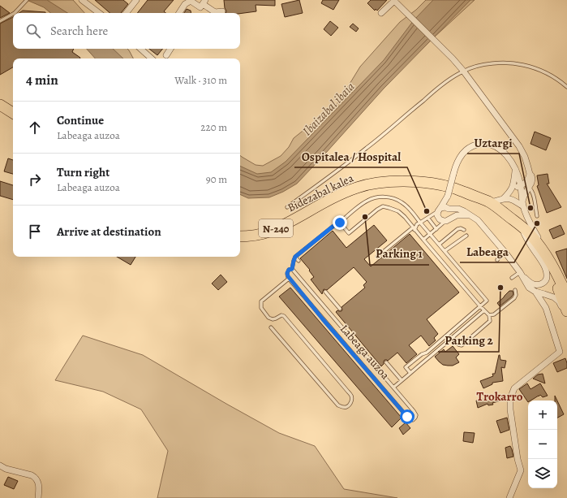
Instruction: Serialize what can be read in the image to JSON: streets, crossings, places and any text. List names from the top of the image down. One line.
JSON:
{"streets":{"highway":["Bidezabal kalea","N-240"],"lane":["Labeaga auzoa"]},"crossings":[["Bidezabal kalea","N-240"]],"districts":["Trokarro"],"water":["Ibaizabal ibaia"],"places":["Uztargi","Ospitalea / Hospital","Parking 1","Labeaga","Parking 2"],"page":{"search":"Search here","heading":["4 min","Walk · 310 m"],"list":[["Continue","Labeaga auzoa","220 m"],["Turn right","Labeaga auzoa","90 m"],"Arrive at destination"],"map_buttons":["+","−"]}}
